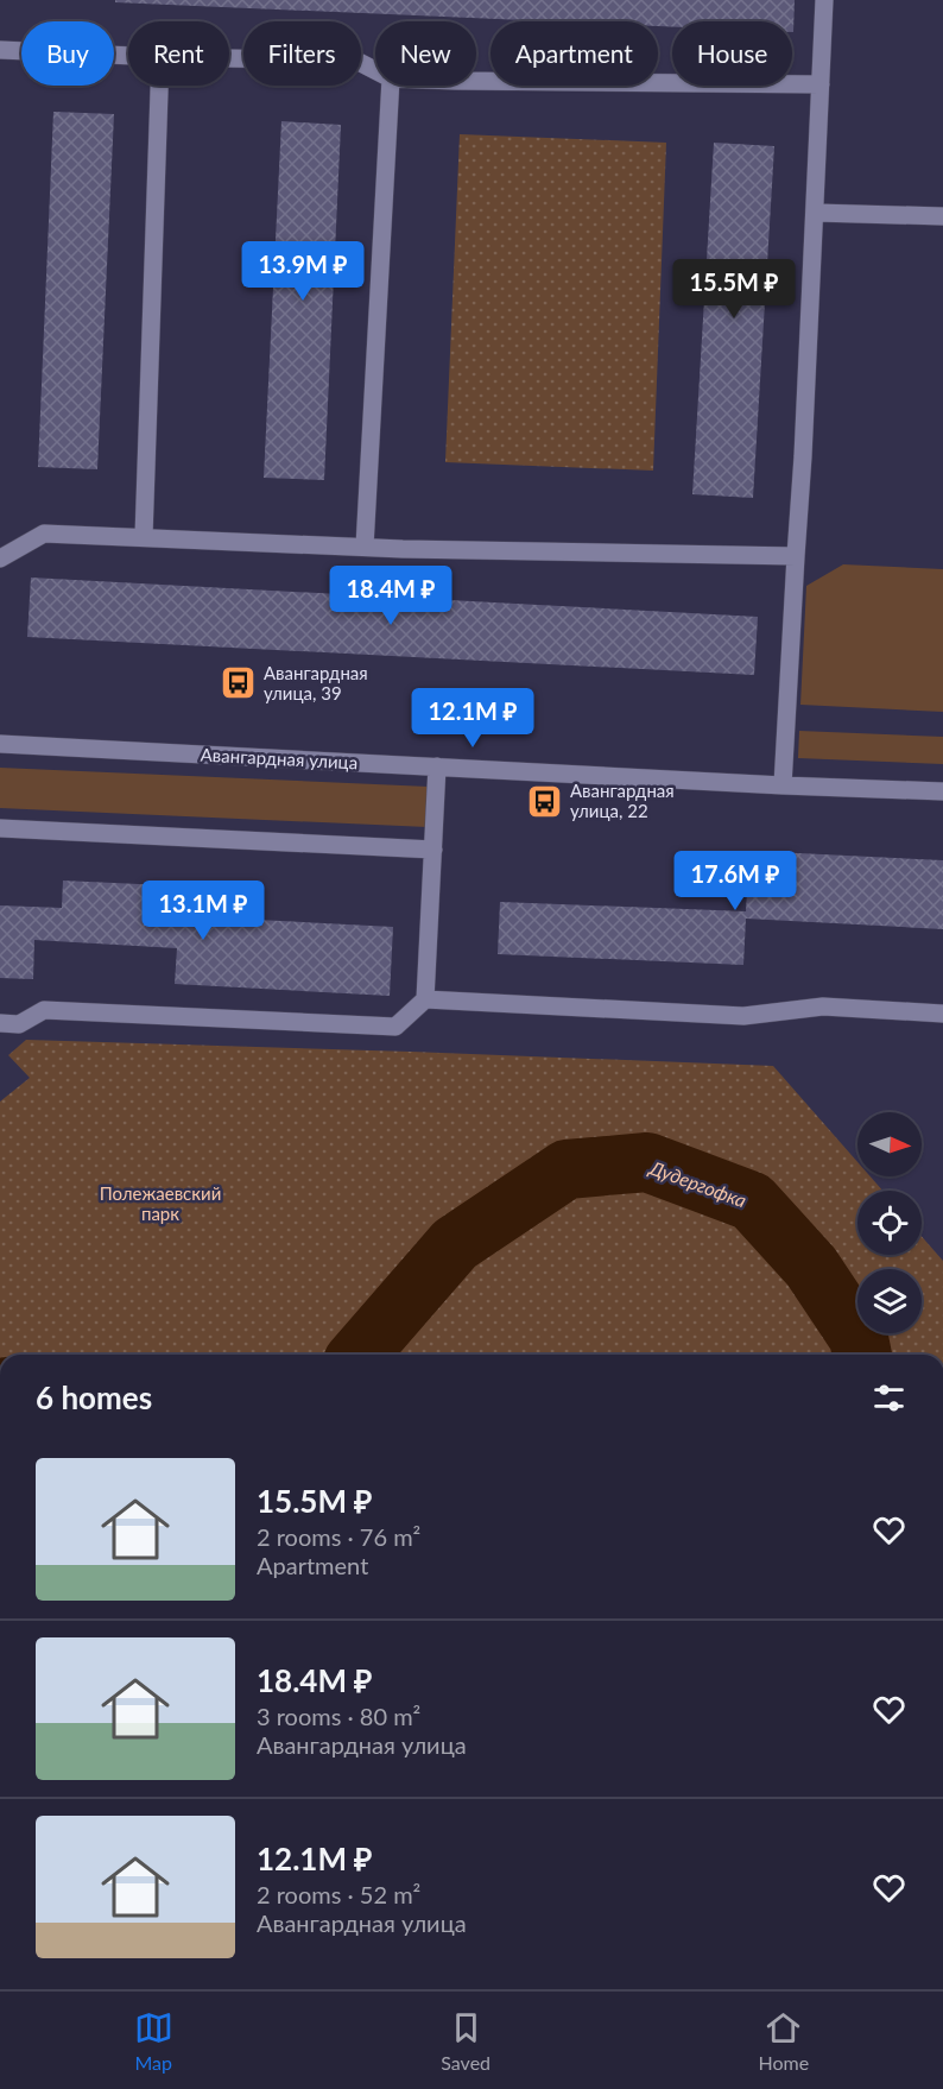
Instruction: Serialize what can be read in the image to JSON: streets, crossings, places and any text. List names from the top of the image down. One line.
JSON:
{"streets":{"street":["Авангардная улица"]},"water":["Дудергофка"],"parks":["Полежаевский парк"],"places":{"bus stop":["Авангардная улица, 39","Авангардная улица, 22"]},"north":"right","page":{"chip":["Buy","Rent","Filters","New","Apartment","House"],"price":["13.9M ₽","15.5M ₽","18.4M ₽","12.1M ₽","17.6M ₽","13.1M ₽"],"heading":"6 homes","list":[{"name":"15.5M ₽","note":"2 rooms · 76 m² · Apartment"},{"name":"18.4M ₽","note":"3 rooms · 80 m² · Авангардная улица"},{"name":"12.1M ₽","note":"2 rooms · 52 m² · Авангардная улица"}],"tabs":["Map","Saved","Home"]}}
